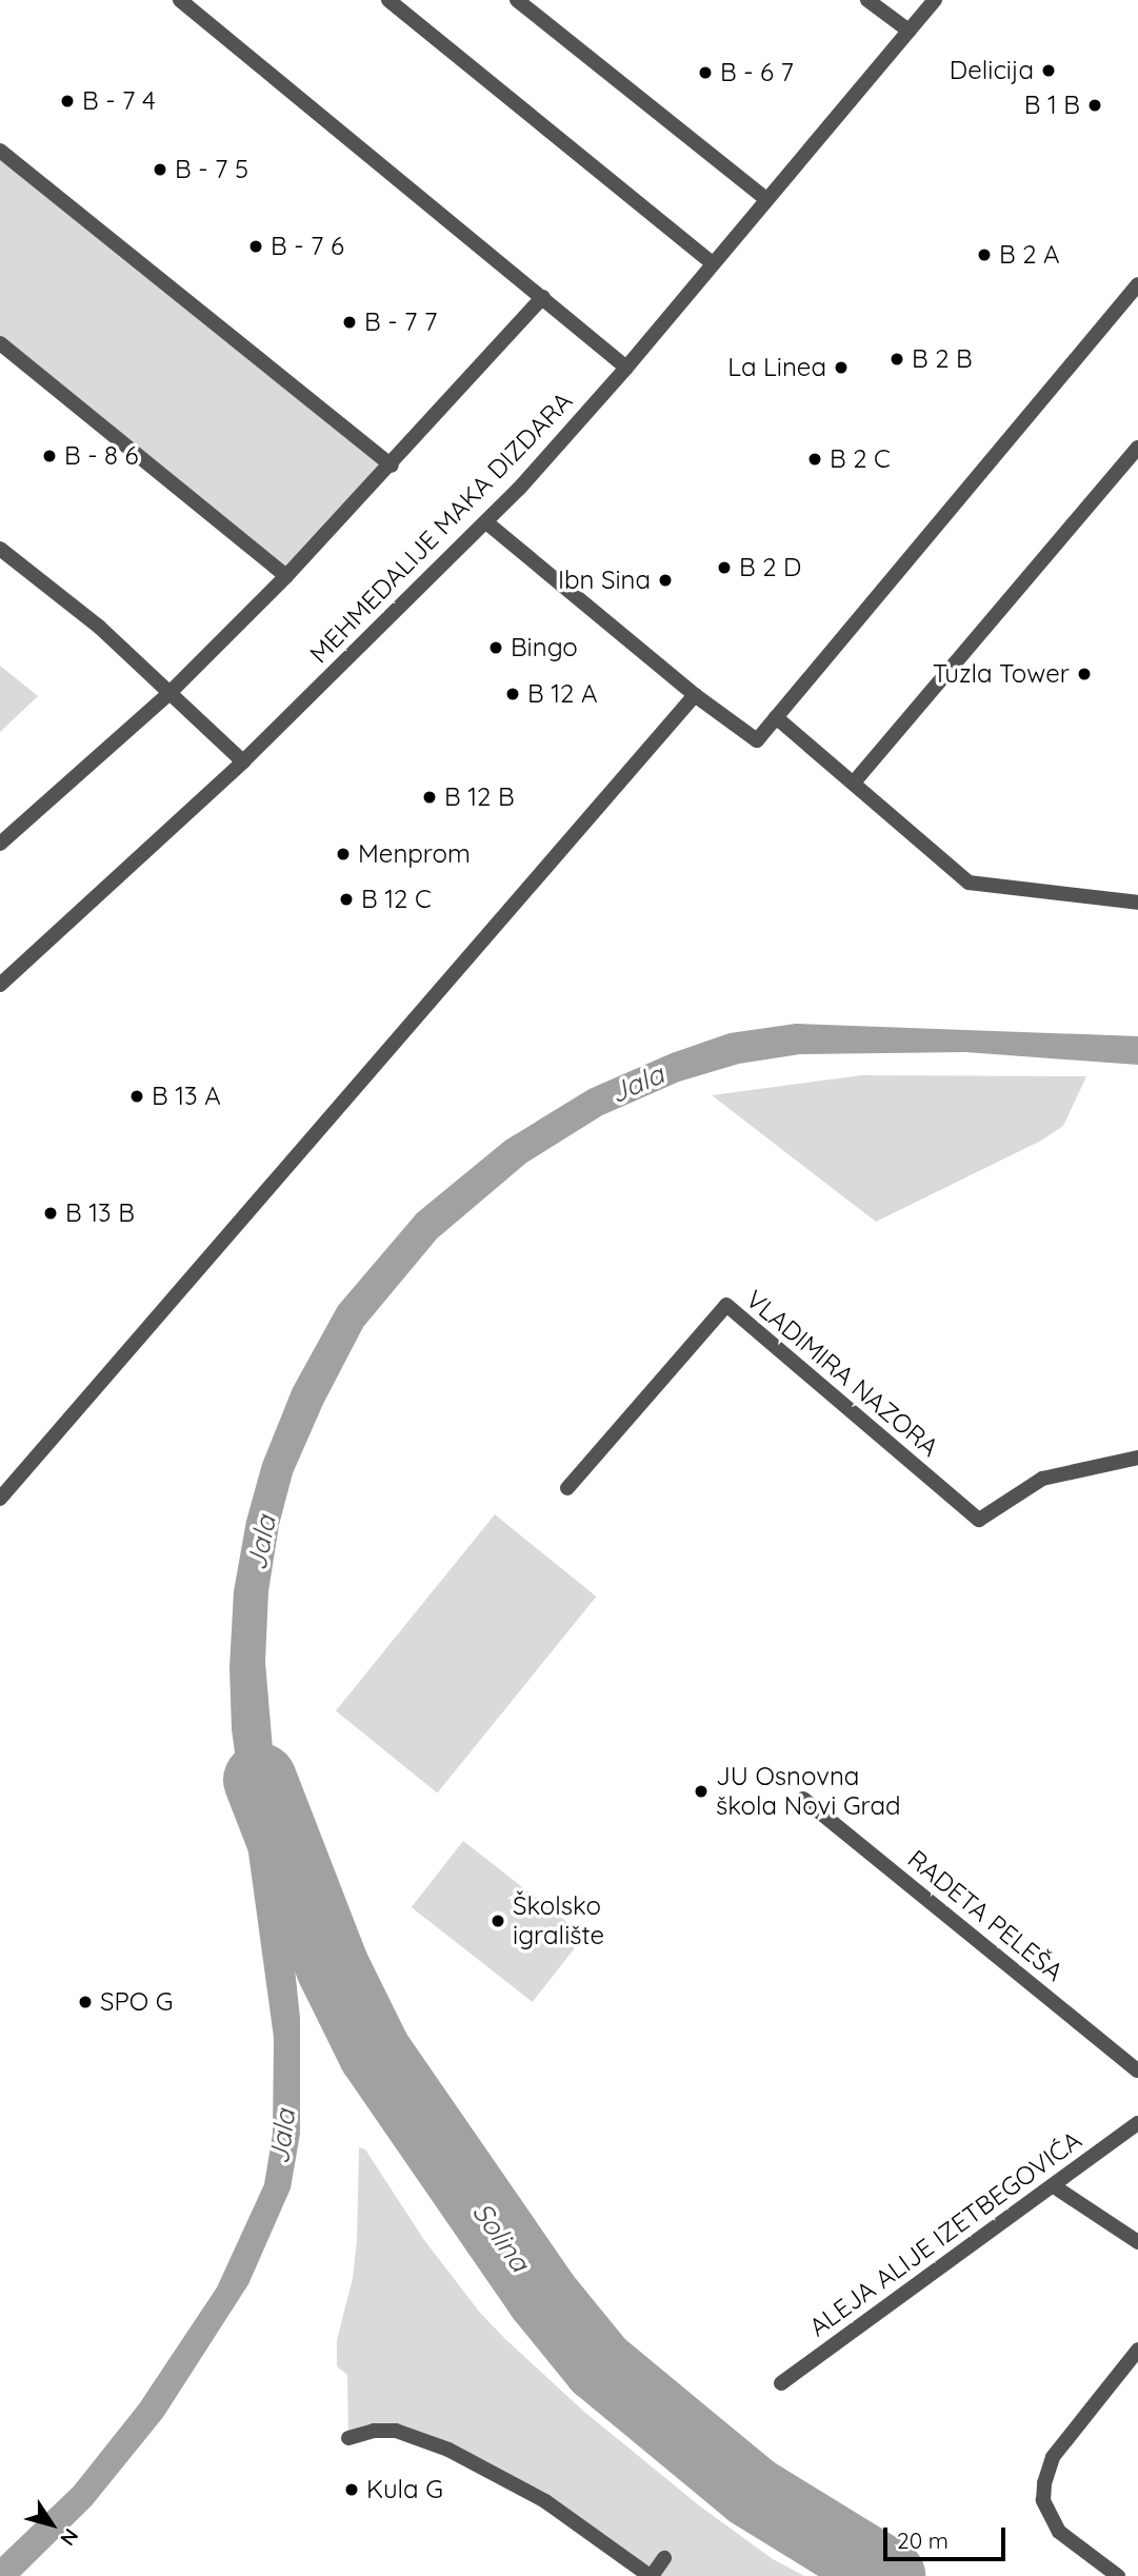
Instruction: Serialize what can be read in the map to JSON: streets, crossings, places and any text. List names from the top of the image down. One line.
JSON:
{"streets":{"street":["MEHMEDALIJE MAKA DIZDARA","VLADIMIRA NAZORA","RADETA PELEŠA","ALEJA ALIJE IZETBEGOVIĆA"]},"water":["Jala","Solina"],"places":["Delicija","B - 6 7","B - 7 4","B 1 B","B - 7 5","B - 7 6","B 2 A","B - 7 7","B 2 B","La Linea","B - 8 6","B 2 C","B 2 D","Ibn Sina","Bingo","Tuzla Tower","B 12 A","B 12 B","Menprom","B 12 C","B 13 A","B 13 B","JU Osnovna škola Novi Grad","Školsko igralište","SPO G","Kula G"],"scale_bar":"20 m","north":"bottom right"}
